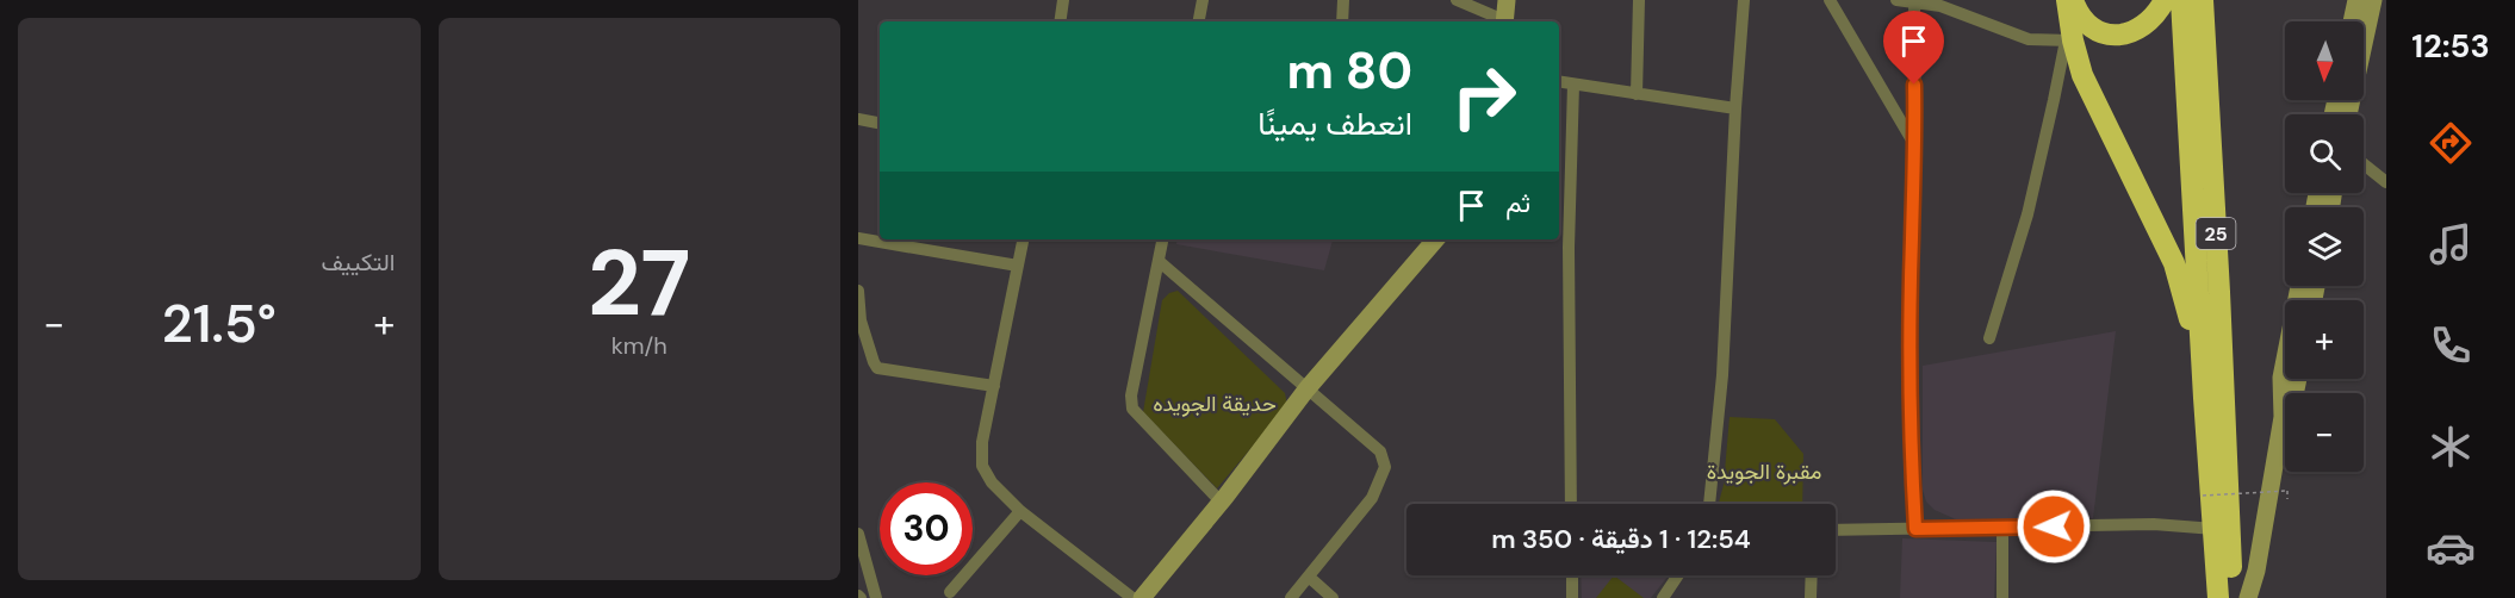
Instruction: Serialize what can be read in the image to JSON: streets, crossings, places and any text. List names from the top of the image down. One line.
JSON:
{"streets":{"highway":["25"]},"parks":["حديقة الجويده","مقبرة الجويدة"],"north":"bottom","page":{"tabs":"12:53","tile":[["27","km/h"],"التكييف"],"map_buttons":["+","−"],"turn":["80 m","انعطف يمينًا"],"then":"ثم","heat":["−","21.5°","+"],"limit":"30","trip":"12:54 · 1 دقيقة · 350 m"}}
